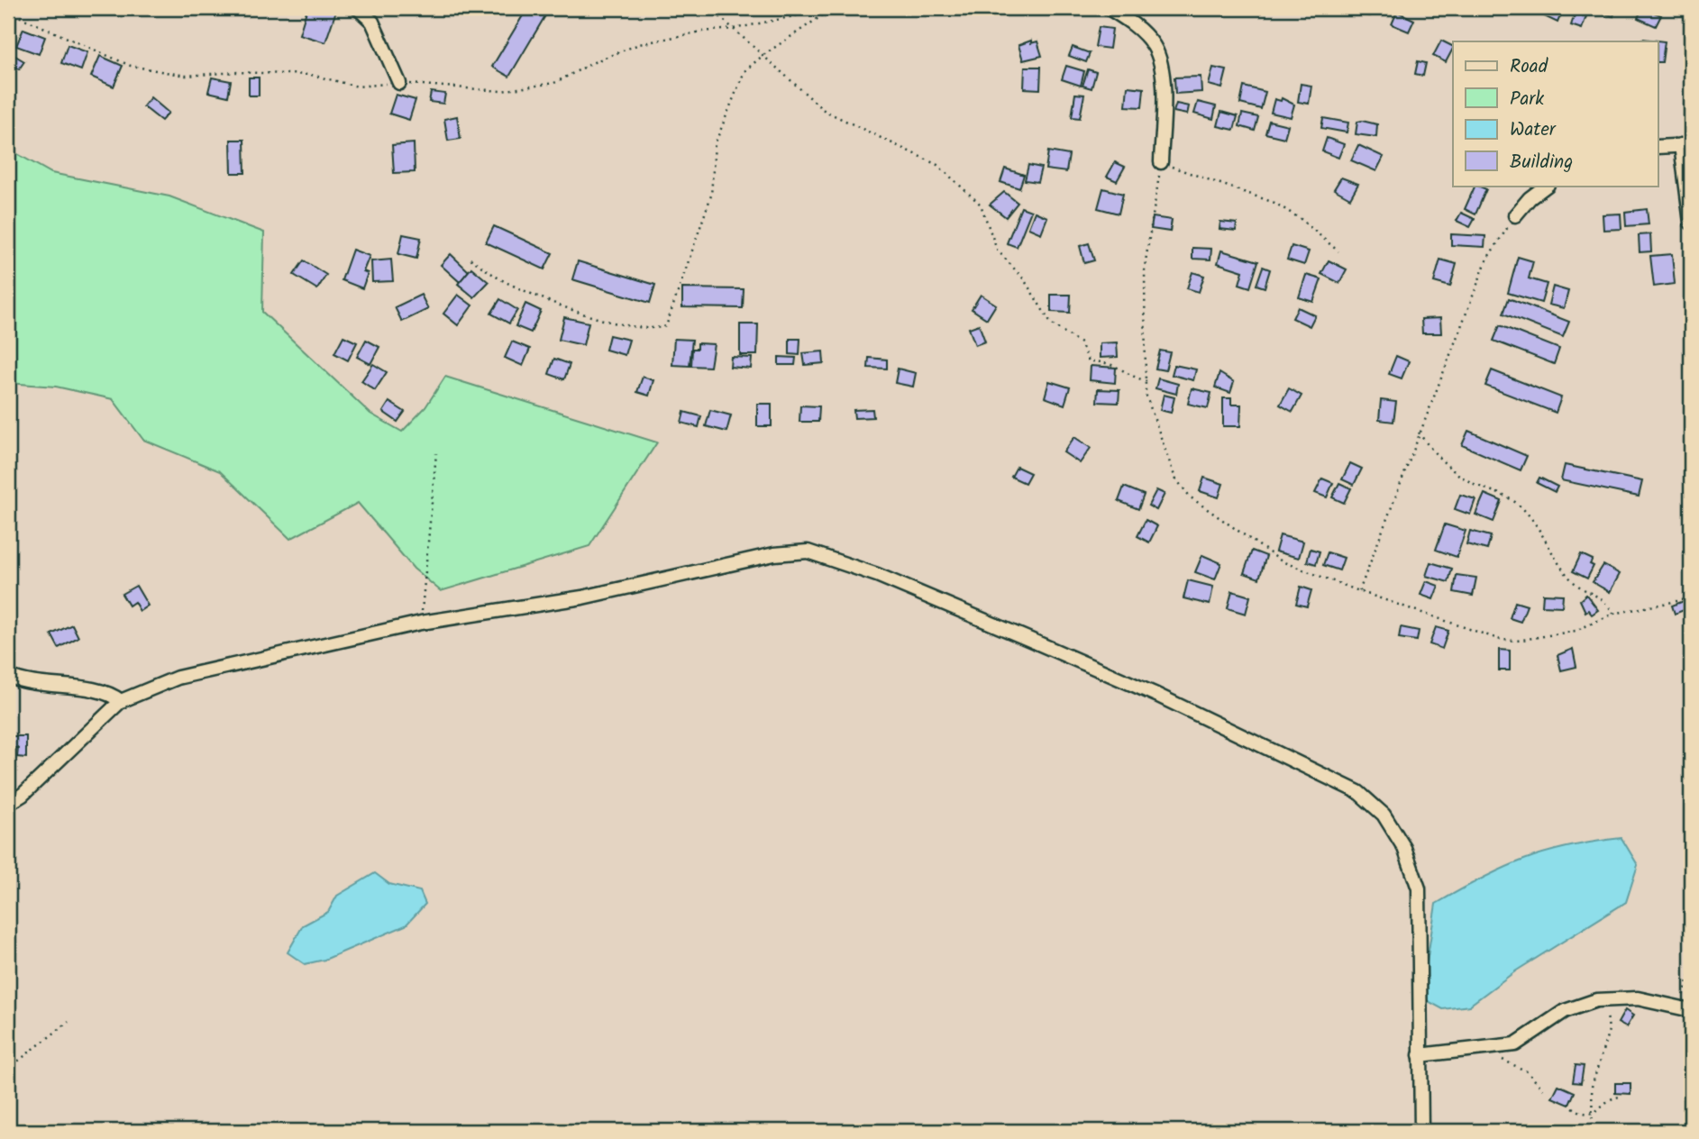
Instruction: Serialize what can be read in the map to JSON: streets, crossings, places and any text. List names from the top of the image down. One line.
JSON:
{"legend":["Road","Park","Water","Building"]}
